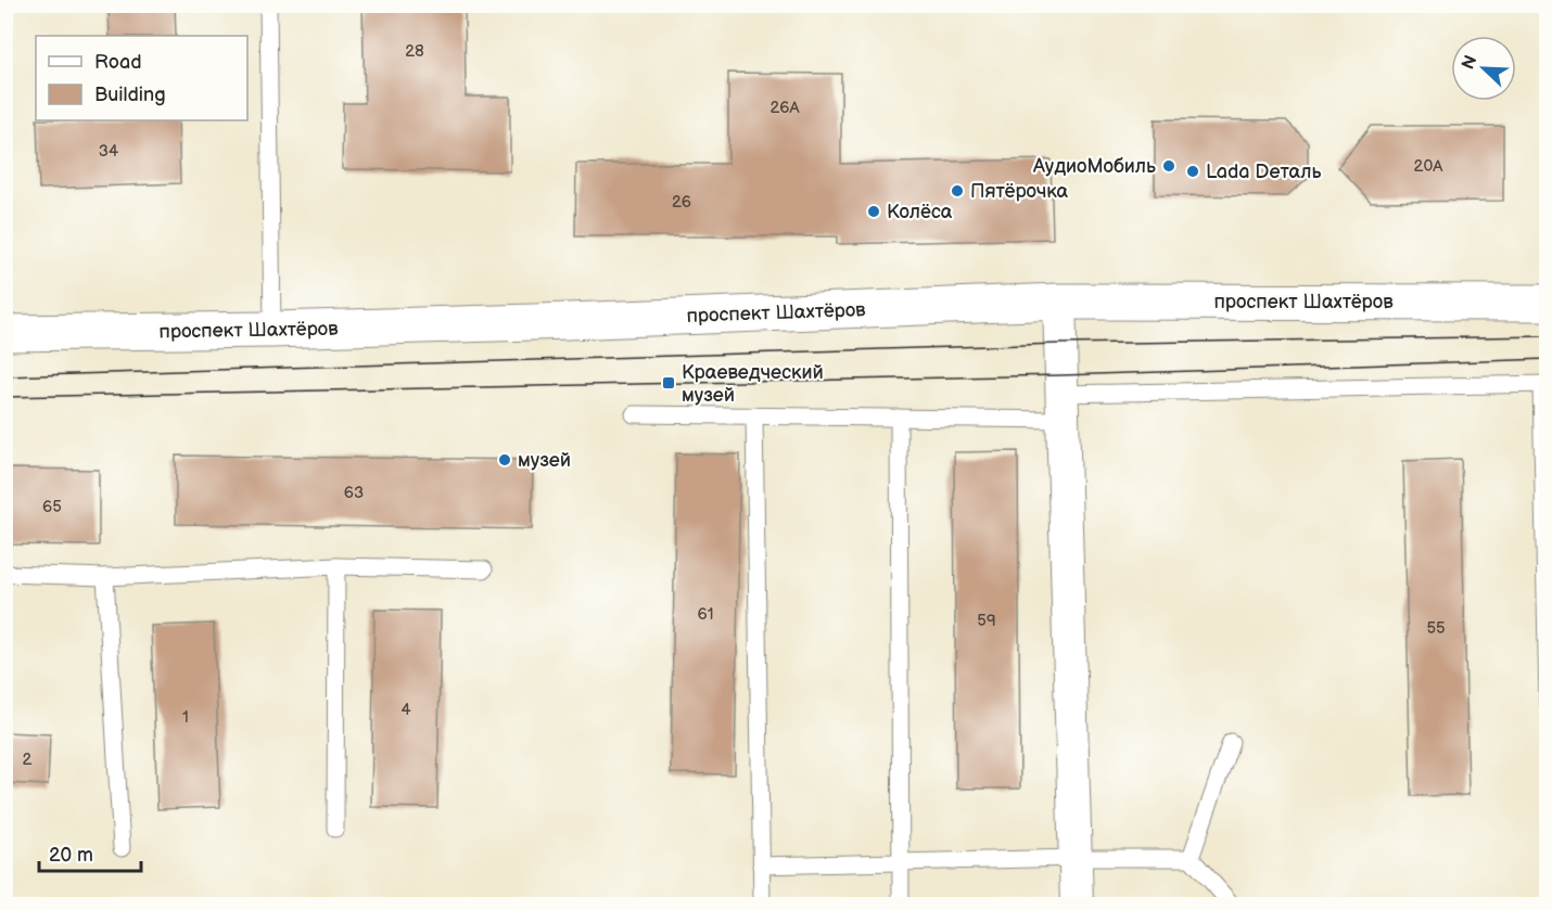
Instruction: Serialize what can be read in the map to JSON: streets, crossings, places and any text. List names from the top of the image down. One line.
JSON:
{"streets":{"main road":["проспект Шахтёров"]},"places":{"other":["АудиоМобиль","Lada Dеталь","Пятёрочка","Колёса","музей"],"transit":["Краеведческий музей"]},"house_numbers":["28","26А","34","20А","26","63","65","61","59","55","4","1","2"],"legend":["Road","Building"],"scale_bar":"20 m","north":"top left"}
